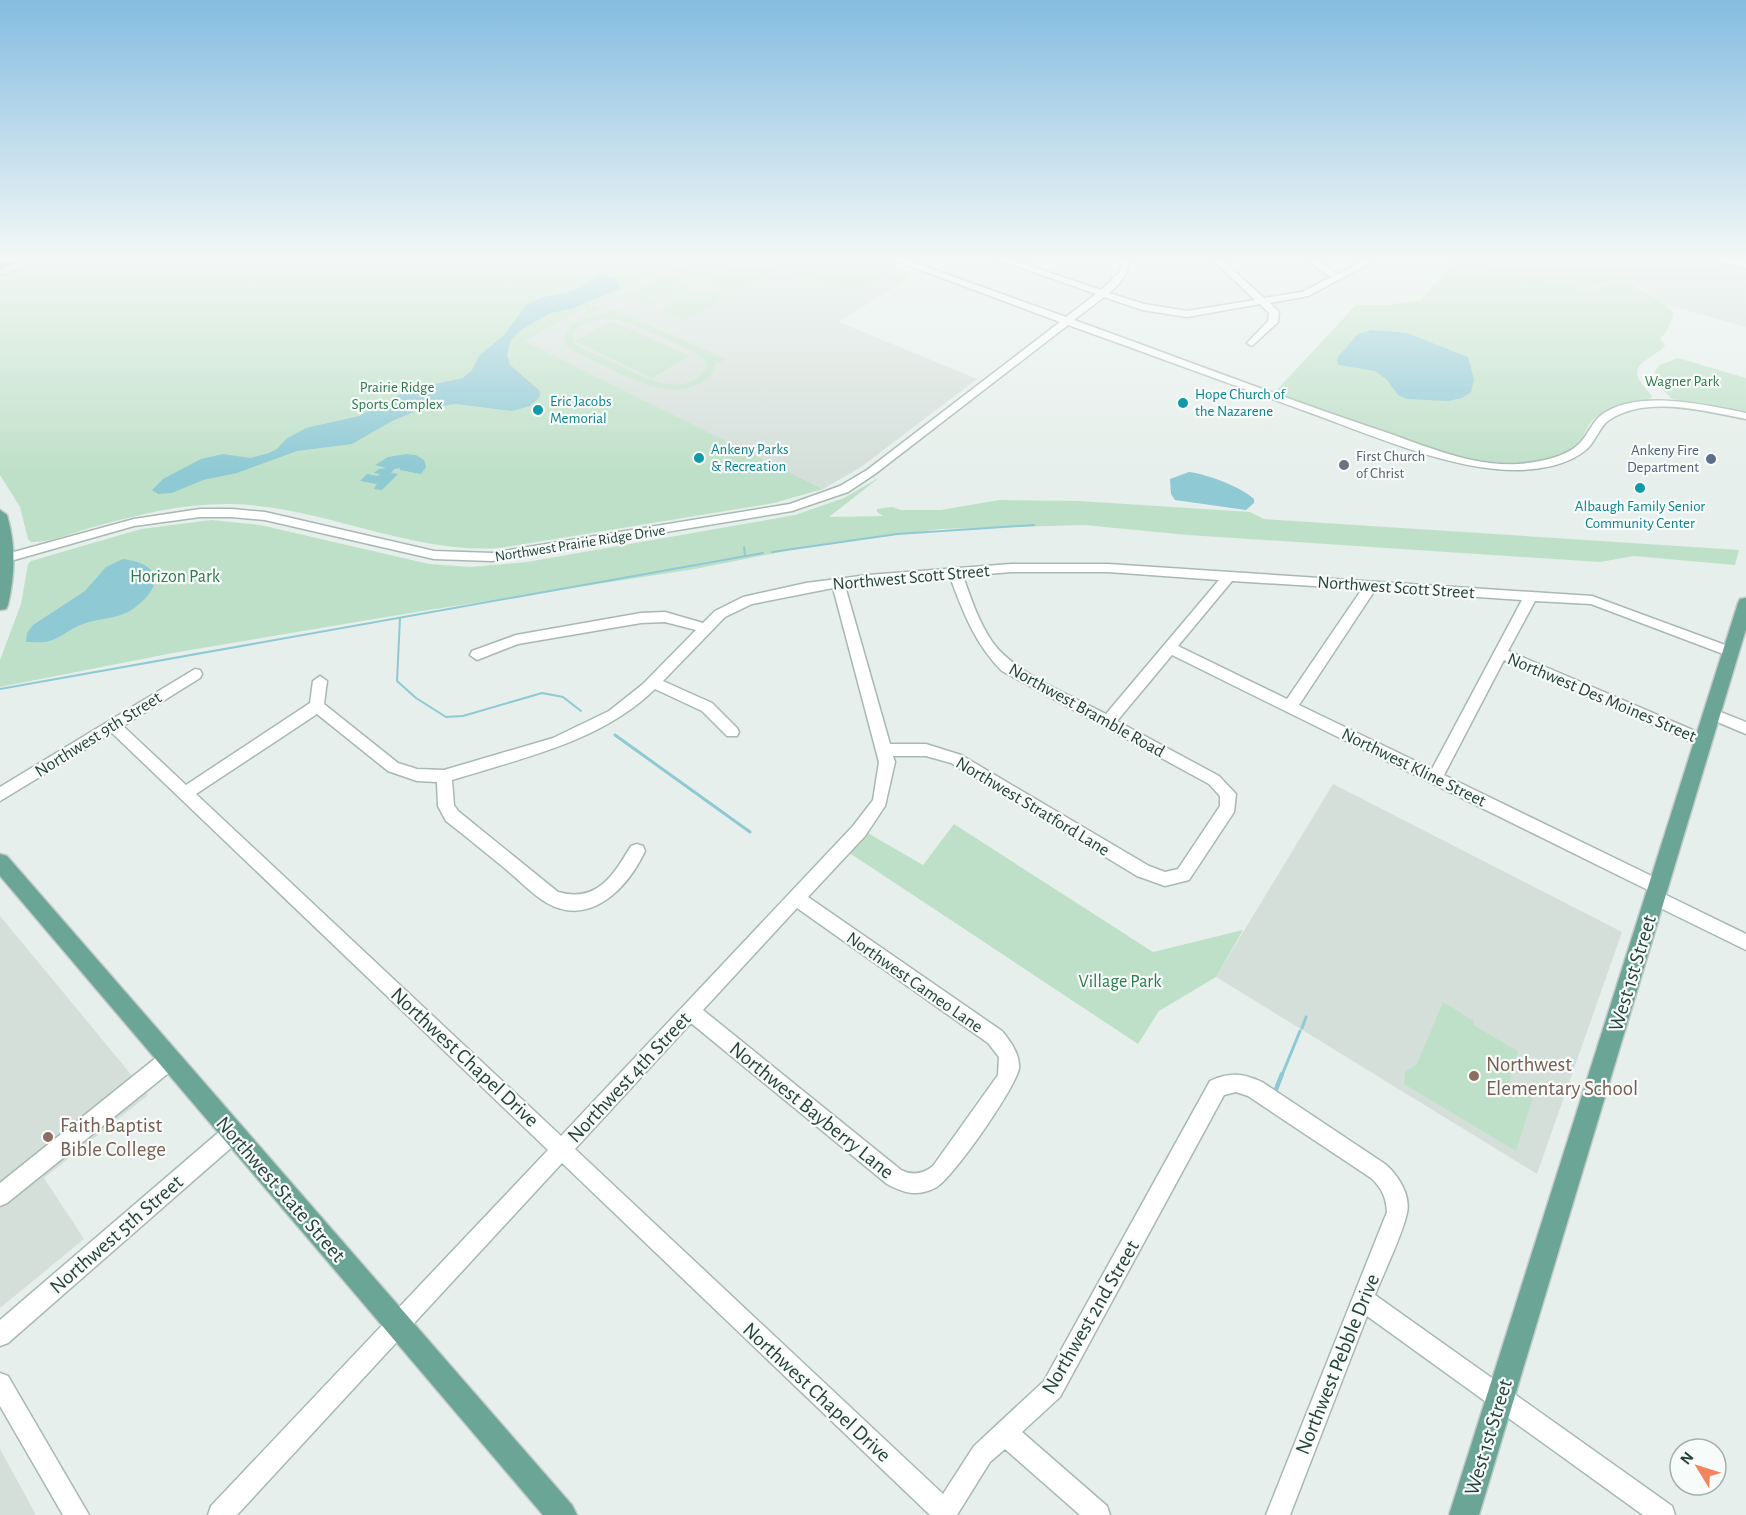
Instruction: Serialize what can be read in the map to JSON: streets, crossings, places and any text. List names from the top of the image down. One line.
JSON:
{"streets":{"main road":["West 1st Street","Northwest State Street"],"street":["Northwest Prairie Ridge Drive","Northwest Scott Street","Northwest Des Moines Street","Northwest Bramble Road","Northwest 9th Street","Northwest Kline Street","Northwest Stratford Lane","Northwest Cameo Lane","Northwest Chapel Drive","Northwest 4th Street","Northwest Bayberry Lane","Northwest 5th Street","Northwest 2nd Street","Northwest Pebble Drive"]},"crossings":[["Northwest Scott Street","Northwest Bramble Road"],["Northwest Scott Street","West 1st Street"],["Northwest Scott Street","Northwest 4th Street"],["Northwest Des Moines Street","West 1st Street"],["Northwest Bramble Road","Northwest Stratford Lane"],["Northwest 9th Street","Northwest Chapel Drive"],["Northwest Kline Street","West 1st Street"],["Northwest Stratford Lane","Northwest 4th Street"],["Northwest Cameo Lane","Northwest 4th Street"],["Northwest Cameo Lane","Northwest Bayberry Lane"],["Northwest Chapel Drive","Northwest 4th Street"],["Northwest Chapel Drive","Northwest 2nd Street"],["Northwest 4th Street","Northwest Bayberry Lane"],["Northwest 4th Street","Northwest State Street"],["Northwest State Street","Northwest 5th Street"],["Northwest 2nd Street","Northwest Pebble Drive"]],"parks":["Wagner Park","Prairie Ridge Sports Complex","Horizon Park","Village Park"],"places":["Hope Church of the Nazarene","Eric Jacobs Memorial","Ankeny Parks & Recreation","Ankeny Fire Department","First Church of Christ","Albaugh Family Senior Community Center","Northwest Elementary School","Faith Baptist Bible College"],"north":"top left"}
